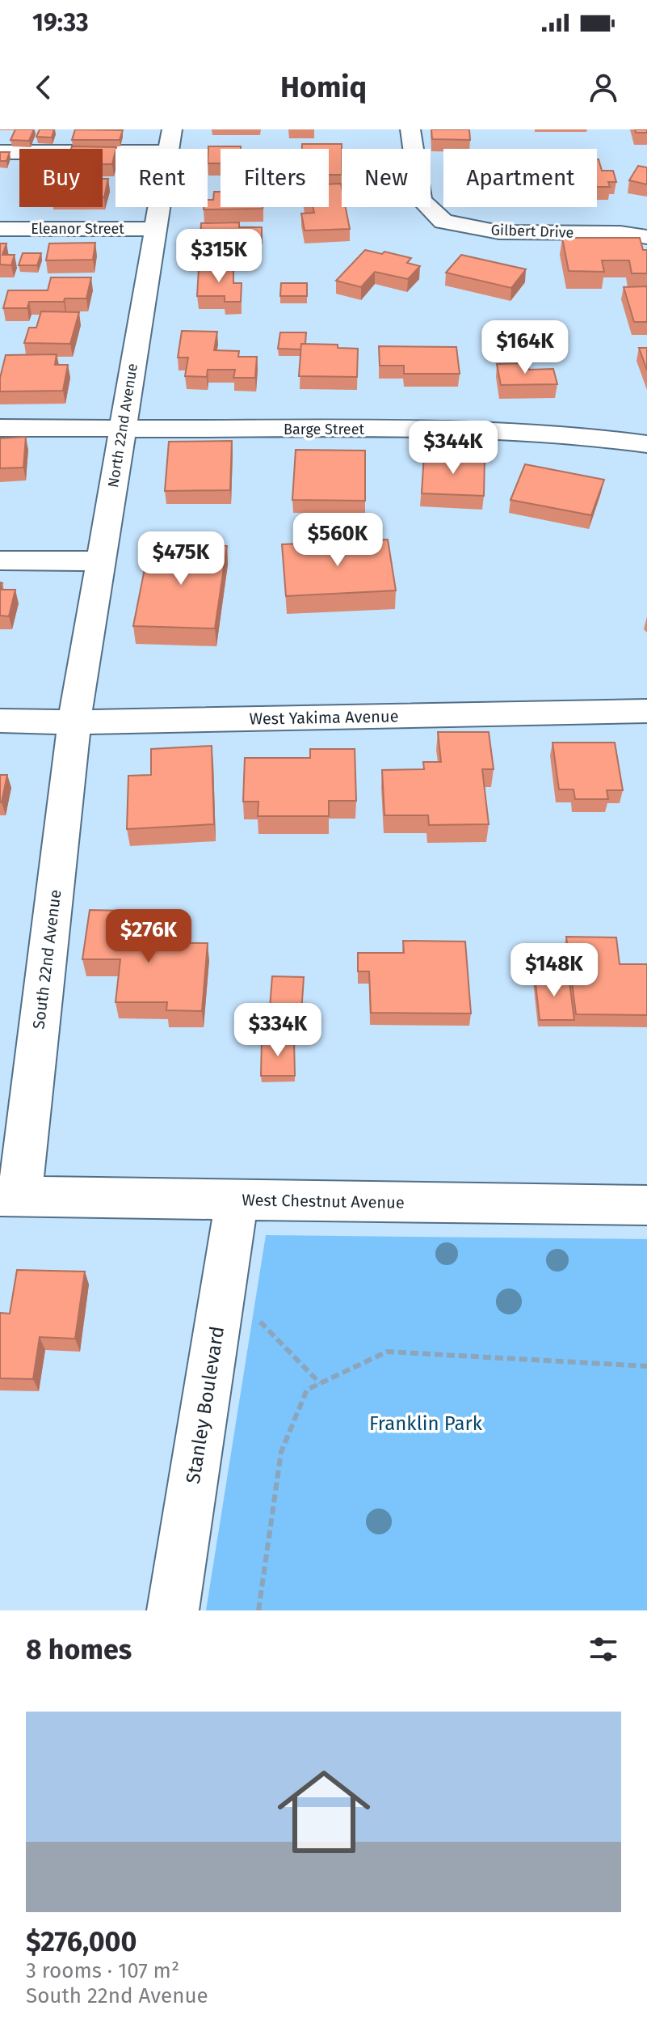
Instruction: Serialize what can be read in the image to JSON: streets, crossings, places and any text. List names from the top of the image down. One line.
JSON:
{"streets":{"street":["Eleanor Street","Gilbert Drive","North 22nd Avenue","Barge Street","West Yakima Avenue","South 22nd Avenue","West Chestnut Avenue","Stanley Boulevard"]},"crossings":[["Eleanor Street","North 22nd Avenue"],["North 22nd Avenue","Barge Street"],["North 22nd Avenue","West Yakima Avenue"],["North 22nd Avenue","South 22nd Avenue"],["West Yakima Avenue","South 22nd Avenue"],["South 22nd Avenue","West Chestnut Avenue"],["West Chestnut Avenue","Stanley Boulevard"]],"parks":["Franklin Park"],"page":{"status":"19:33","header":"Homiq","chip":["Buy","Rent","Filters","New","Apartment"],"price":["$315K","$164K","$344K","$560K","$475K","$276K","$148K","$334K"],"heading":"8 homes","list":[{"name":"$276,000","note":"3 rooms · 107 m² · South 22nd Avenue"}]}}
